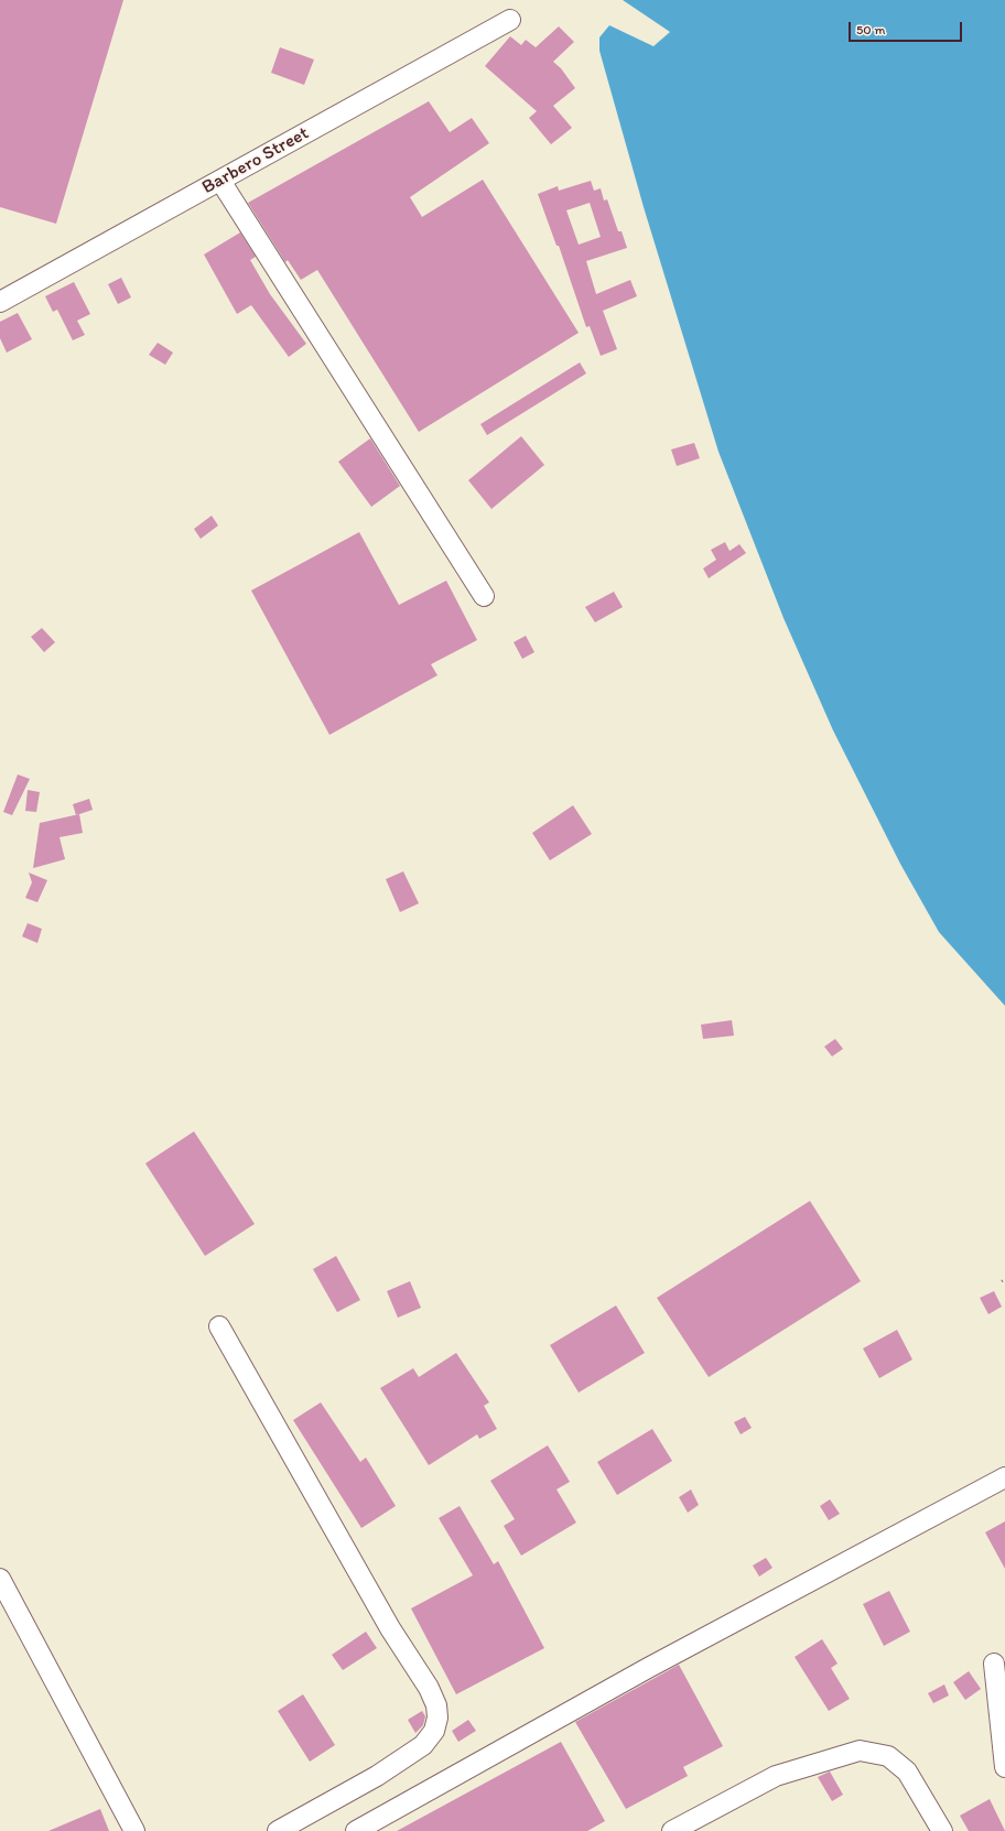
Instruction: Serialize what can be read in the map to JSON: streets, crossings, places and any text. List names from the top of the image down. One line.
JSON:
{"streets":{"street":["Barbero Street"]},"scale_bar":"50 m"}
